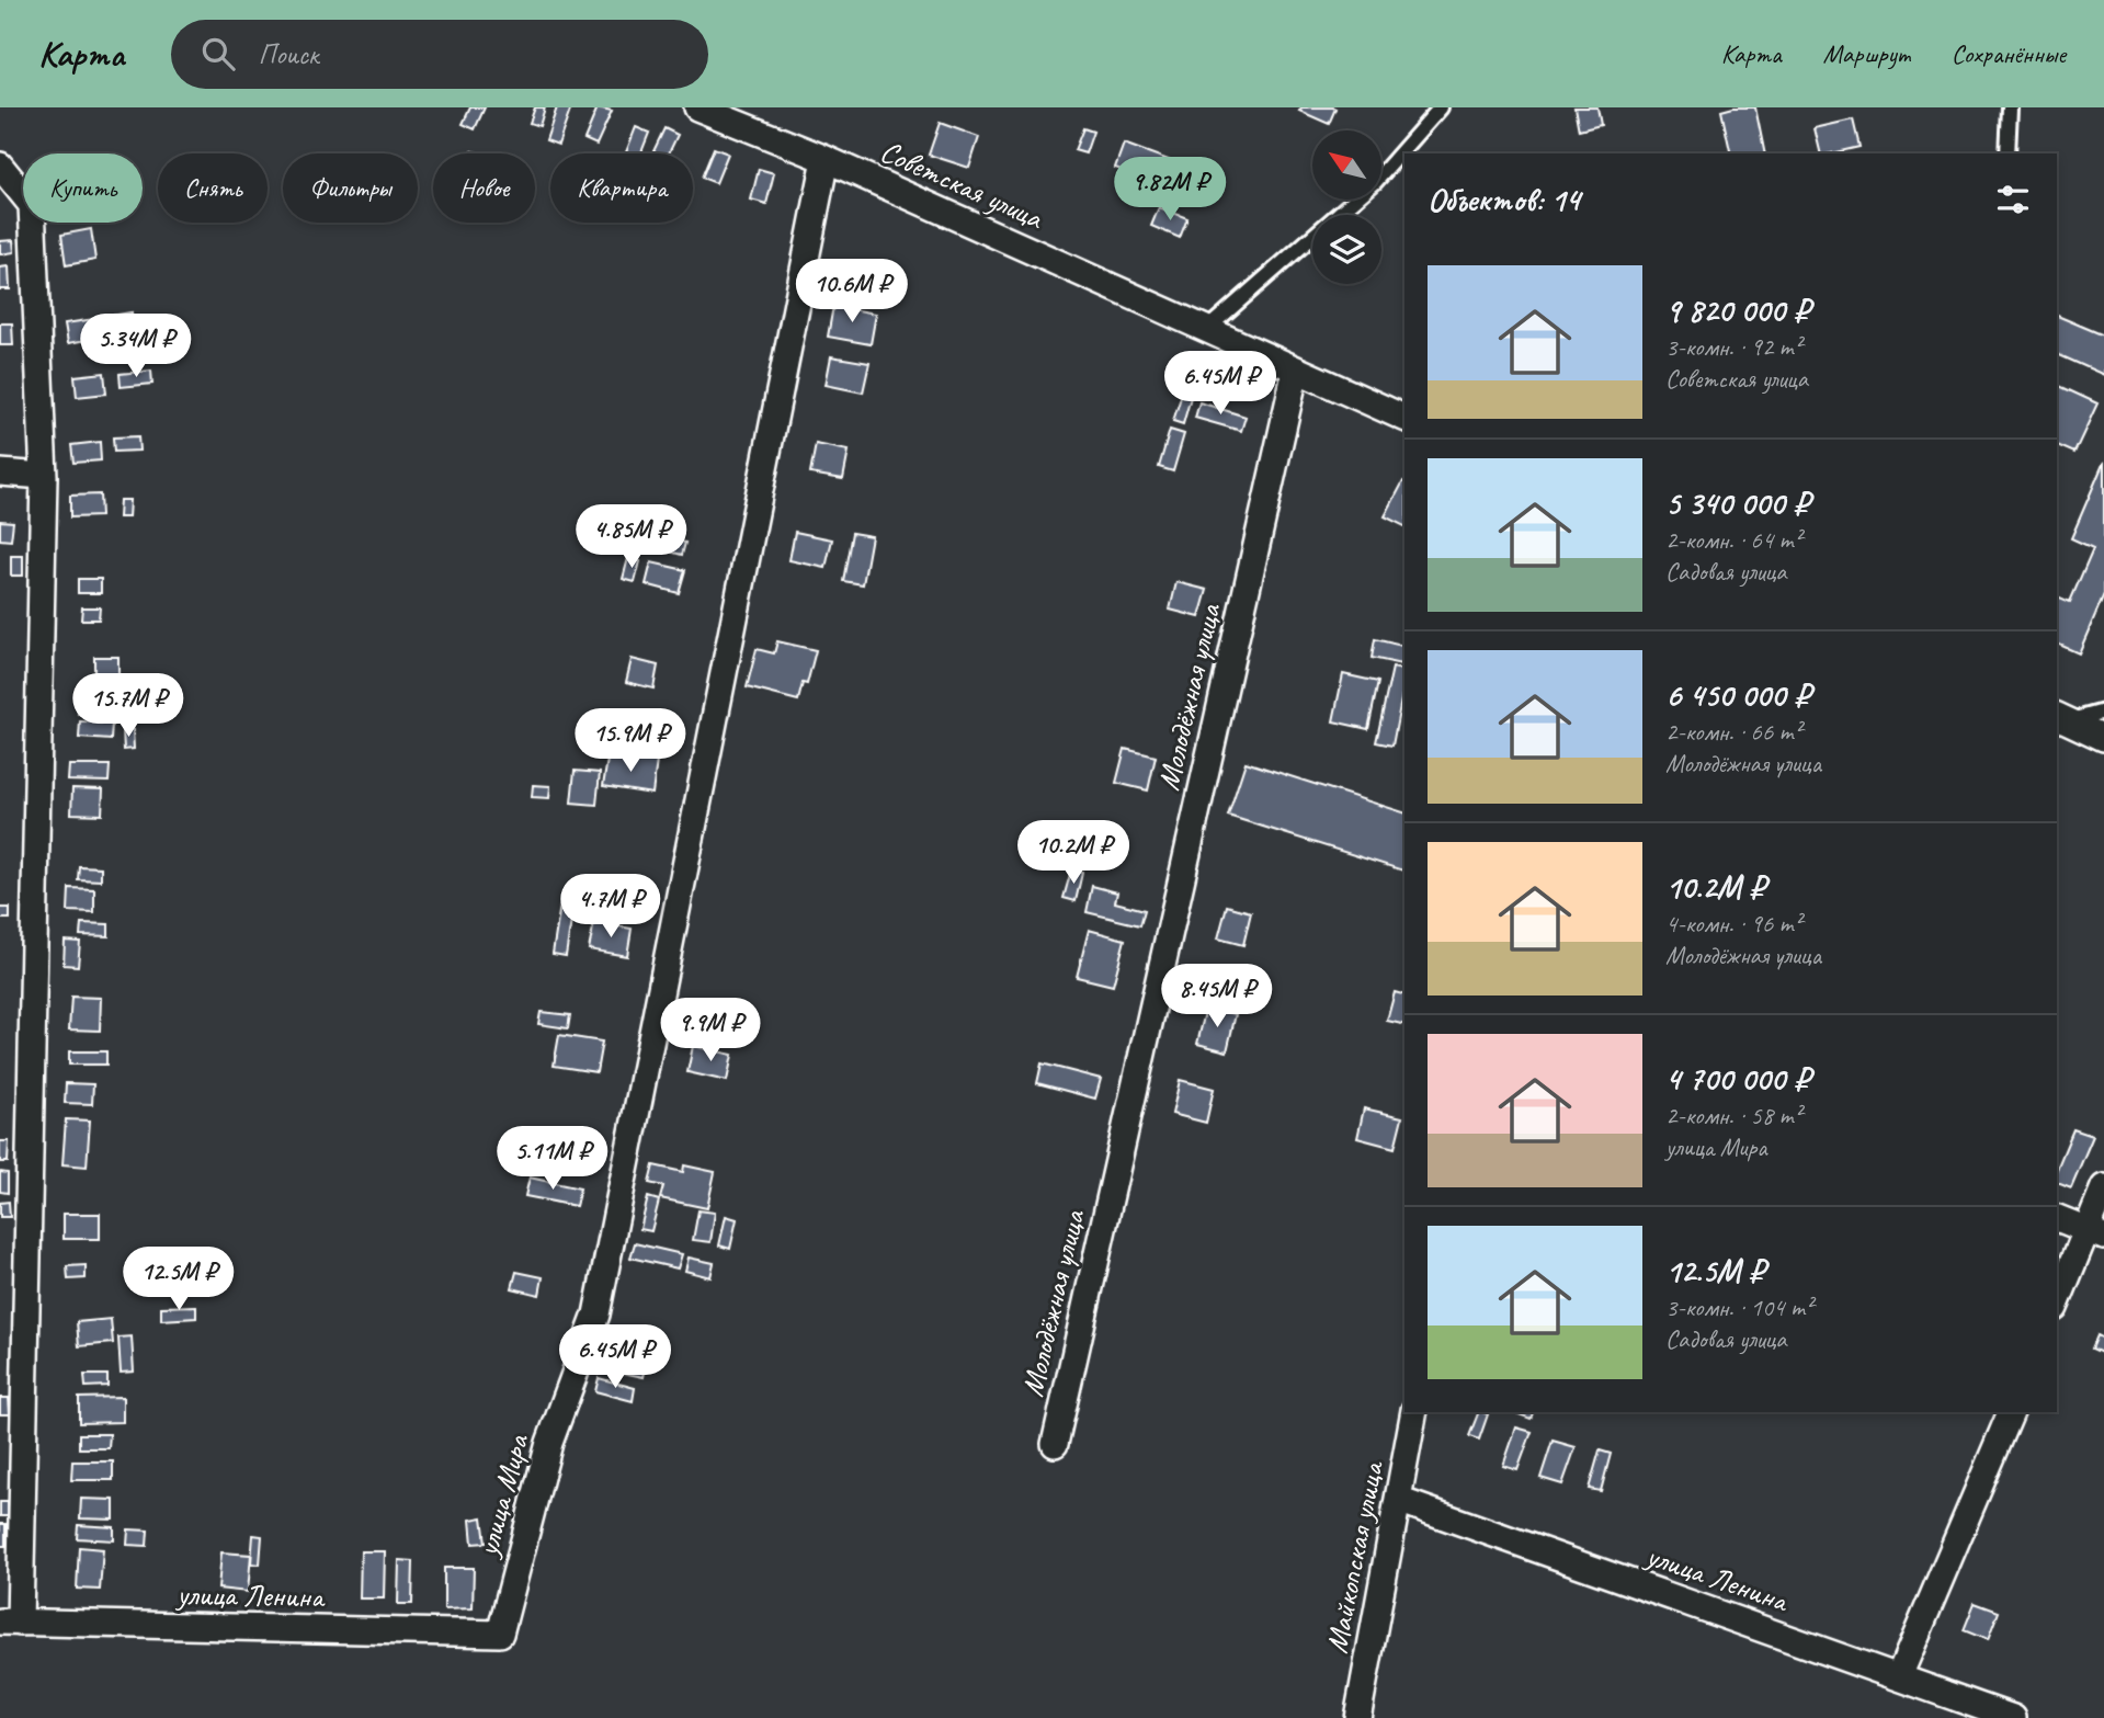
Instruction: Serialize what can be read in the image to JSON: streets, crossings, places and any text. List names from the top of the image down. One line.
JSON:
{"streets":{"street":["Советская улица","Молодёжная улица","улица Мира","Майкопская улица","улица Ленина"]},"crossings":[["Советская улица","Молодёжная улица"],["Советская улица","улица Мира"],["улица Мира","улица Ленина"],["Майкопская улица","улица Ленина"]],"north":"top left","page":{"header":"Карта","search":"Поиск","nav":["Карта","Маршрут","Сохранённые"],"chip":["Купить","Снять","Фильтры","Новое","Квартира"],"heading":"Объектов: 14","price":["9.82M ₽","10.6M ₽","5.34M ₽","6.45M ₽","4.85M ₽","15.7M ₽","15.9M ₽","10.2M ₽","4.7M ₽","8.45M ₽","9.9M ₽","5.11M ₽","12.5M ₽","6.45M ₽"],"list":[{"name":"9 820 000 ₽","note":"3-комн. · 92 m² · Советская улица"},{"name":"5 340 000 ₽","note":"2-комн. · 64 m² · Садовая улица"},{"name":"6 450 000 ₽","note":"2-комн. · 66 m² · Молодёжная улица"},{"name":"10.2M ₽","note":"4-комн. · 96 m² · Молодёжная улица"},{"name":"4 700 000 ₽","note":"2-комн. · 58 m² · улица Мира"},{"name":"12.5M ₽","note":"3-комн. · 104 m² · Садовая улица"}]}}
